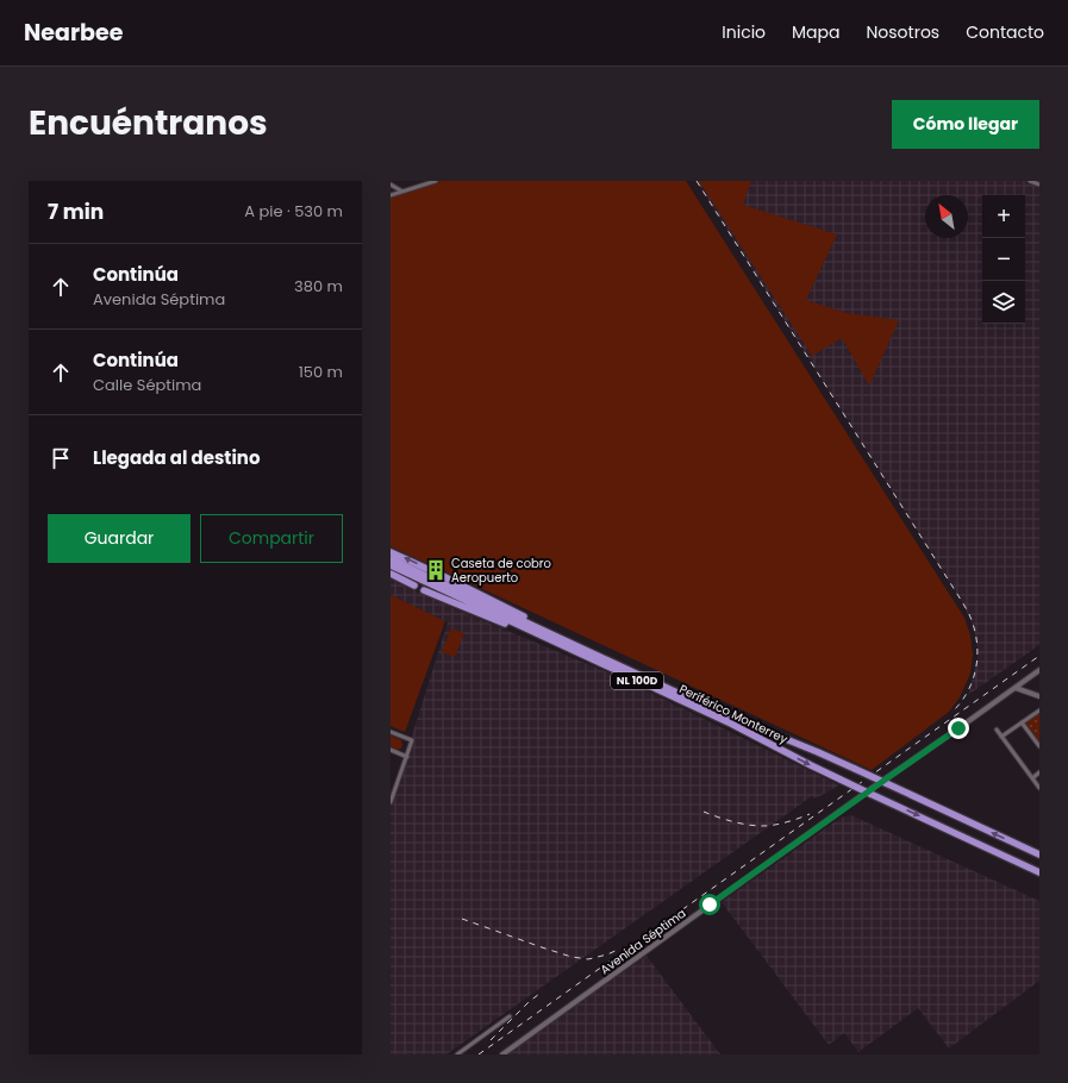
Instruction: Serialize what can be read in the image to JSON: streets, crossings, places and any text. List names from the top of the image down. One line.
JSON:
{"streets":{"highway":["NL 100D","Periférico Monterrey"],"street":["Avenida Séptima"]},"crossings":[["Periférico Monterrey","Avenida Séptima"]],"places":{"building":["Caseta de cobro Aeropuerto"]},"north":"top left","page":{"header":"Nearbee","nav":["Inicio","Mapa","Nosotros","Contacto"],"title":"Encuéntranos","buttons":["Cómo llegar",["Guardar","Compartir"]],"heading":["7 min","A pie · 530 m"],"map_buttons":["+","−"],"list":[["Continúa","Avenida Séptima","380 m"],["Continúa","Calle Séptima","150 m"],"Llegada al destino"]}}
